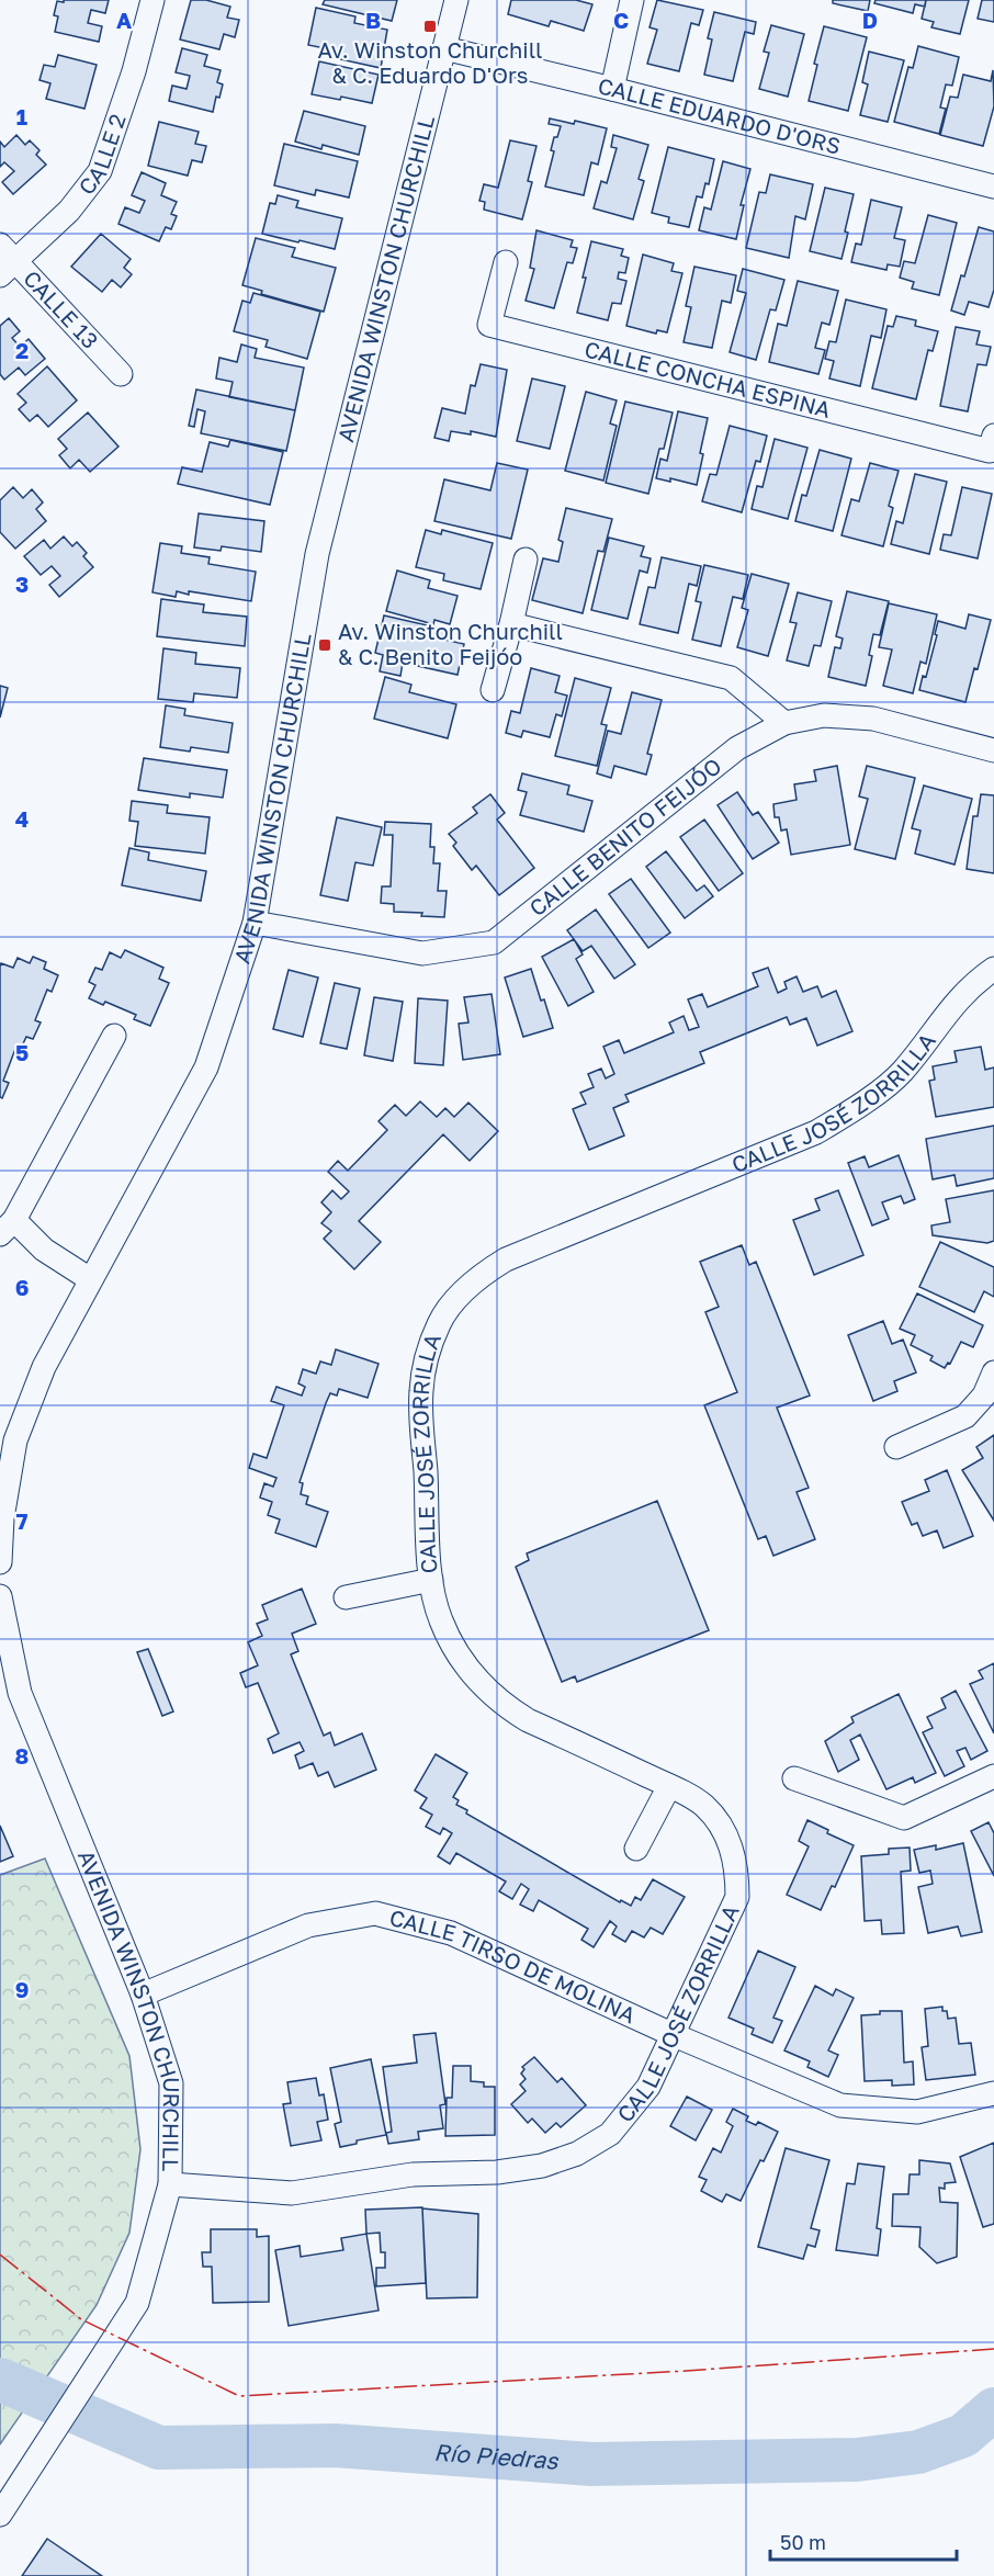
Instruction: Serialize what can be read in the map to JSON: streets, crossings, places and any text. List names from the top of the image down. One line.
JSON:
{"streets":{"street":["CALLE EDUARDO D'ORS","CALLE 2","AVENIDA WINSTON CHURCHILL","CALLE 13","CALLE CONCHA ESPINA","CALLE BENITO FEIJÓO","CALLE JOSÉ ZORRILLA","CALLE TIRSO DE MOLINA"]},"crossings":[["CALLE EDUARDO D'ORS","AVENIDA WINSTON CHURCHILL"],["CALLE 2","CALLE 13"],["AVENIDA WINSTON CHURCHILL","CALLE BENITO FEIJÓO"],["AVENIDA WINSTON CHURCHILL","CALLE JOSÉ ZORRILLA"],["AVENIDA WINSTON CHURCHILL","CALLE TIRSO DE MOLINA"],["CALLE JOSÉ ZORRILLA","CALLE TIRSO DE MOLINA"]],"water":["Río Piedras"],"places":{"transit":["Av. Winston Churchill & C. Eduardo D'Ors","Av. Winston Churchill & C. Benito Feijóo"]},"scale_bar":"50 m","grid":{"columns":["A","B","C","D"],"rows":["1","2","3","4","5","6","7","8","9"]}}
